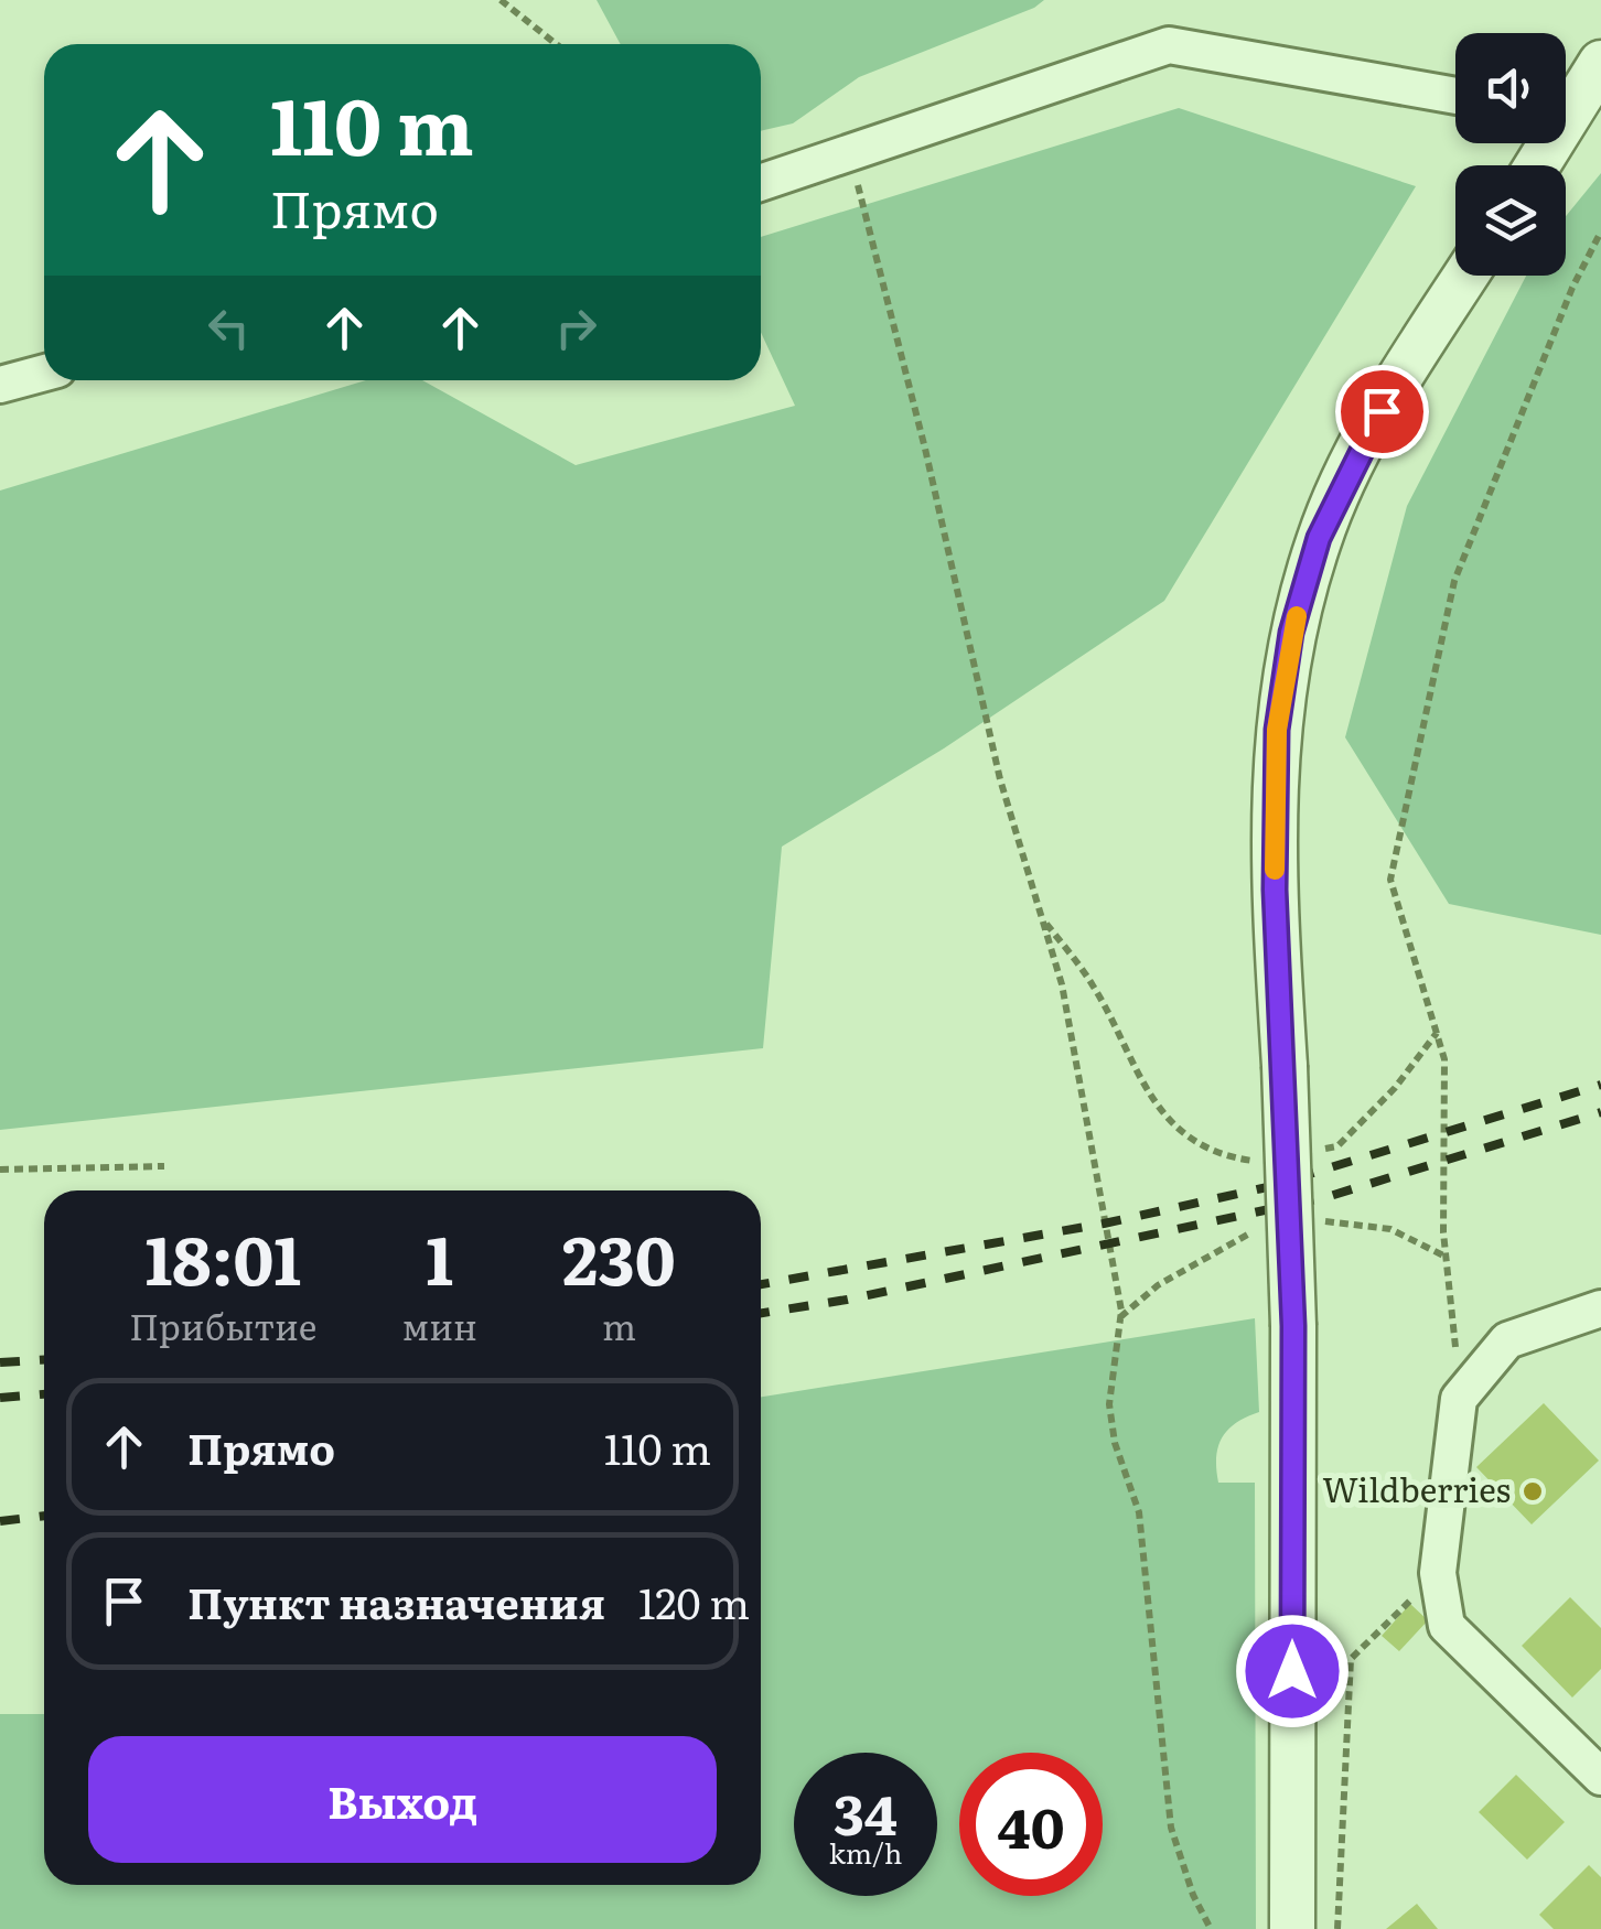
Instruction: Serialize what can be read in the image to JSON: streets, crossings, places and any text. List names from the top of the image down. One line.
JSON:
{"places":["Wildberries"],"page":{"turn":["110 m","Прямо"],"eta":["18:01","Прибытие","1","мин","230","m"],"list":[{"name":"Прямо","value":"110 m"},{"name":"Пункт назначения","value":"120 m"}],"buttons":"Выход","speed":"34 km/h","limit":"40"}}
